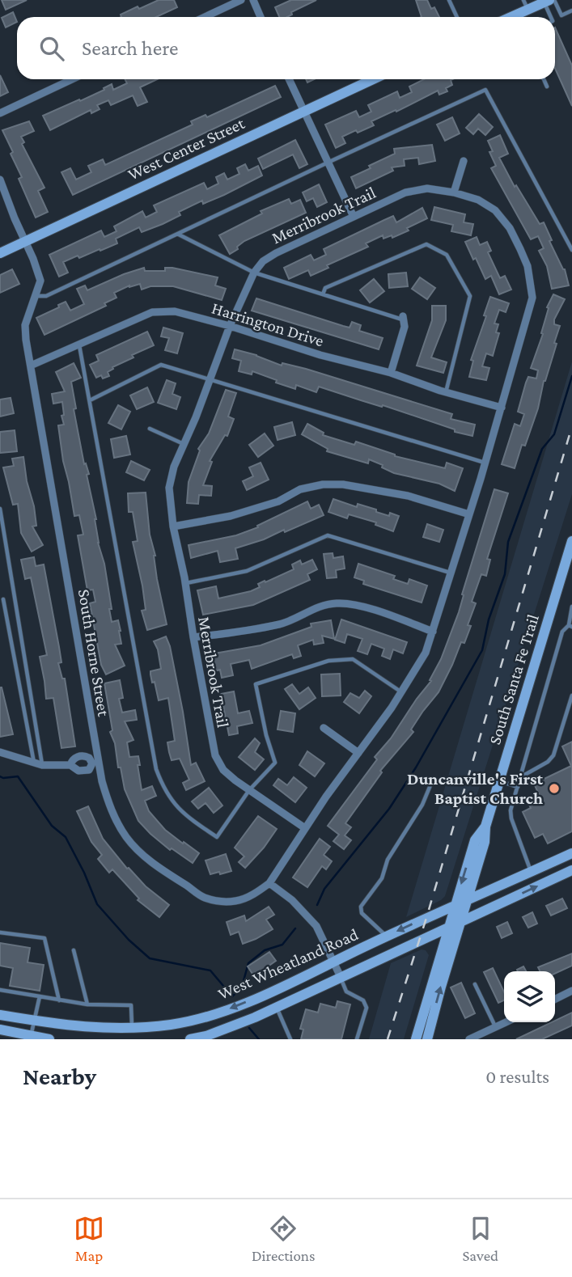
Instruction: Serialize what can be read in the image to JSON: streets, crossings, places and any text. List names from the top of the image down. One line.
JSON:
{"streets":{"main road":["West Center Street","South Santa Fe Trail","West Wheatland Road"],"street":["Merribrook Trail","Harrington Drive","South Horne Street"]},"crossings":[["West Center Street","South Horne Street"],["Merribrook Trail","Harrington Drive"],["Merribrook Trail","South Horne Street"],["Harrington Drive","South Horne Street"],["South Santa Fe Trail","West Wheatland Road"]],"places":["Duncanville's First Baptist Church"],"page":{"search":"Search here","heading":["Nearby","0 results"],"nav":["Map","Directions","Saved"]}}
